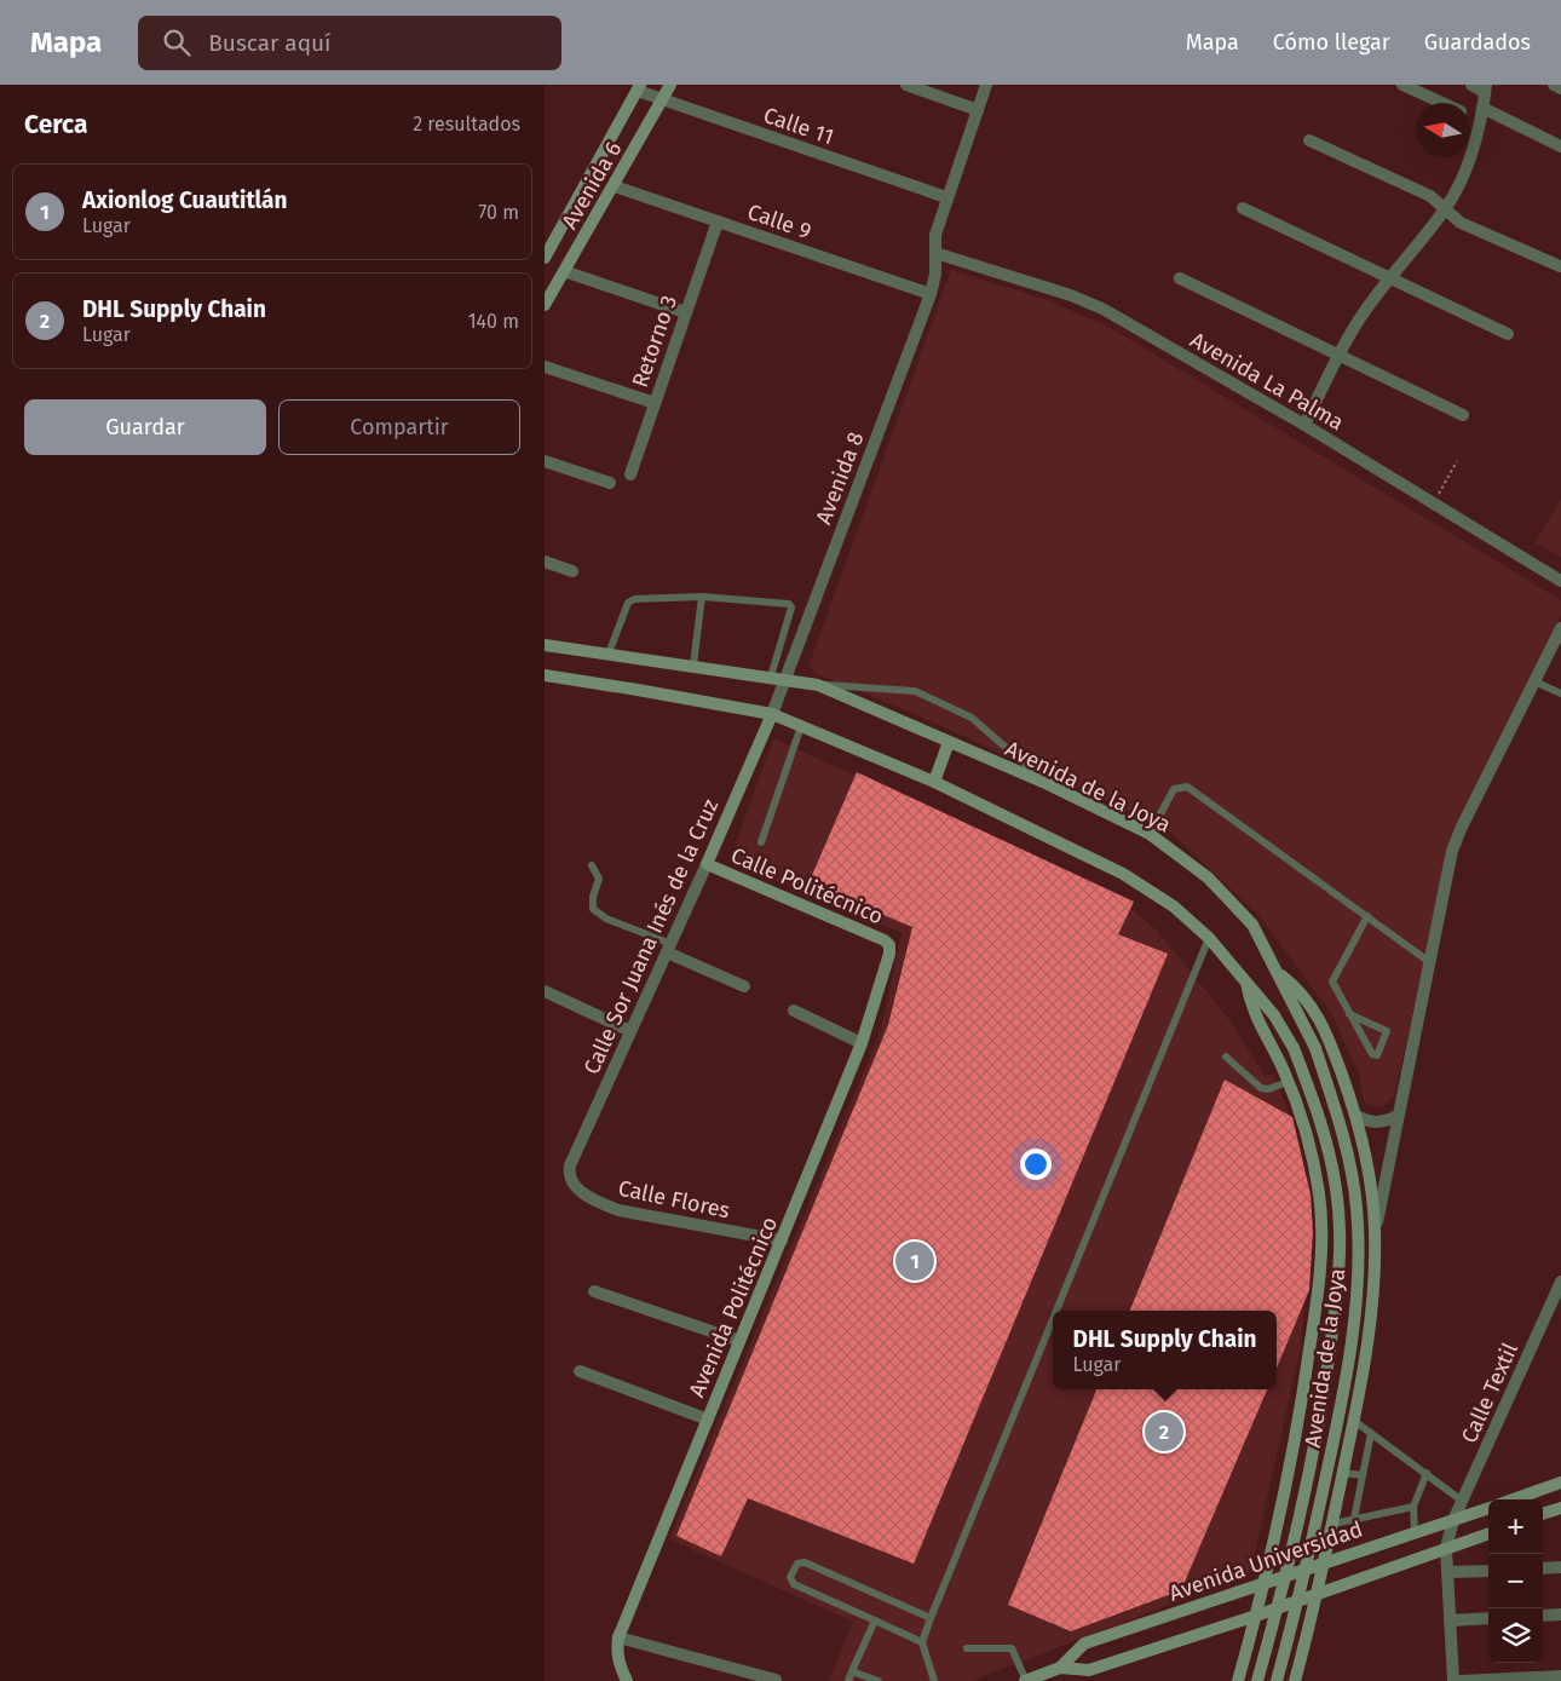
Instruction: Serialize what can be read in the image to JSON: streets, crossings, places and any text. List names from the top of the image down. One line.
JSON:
{"streets":{"main road":["Avenida 6","Avenida de la Joya","Calle Politécnico","Calle Sor Juana Inés de la Cruz","Avenida Politécnico","Avenida Universidad"],"street":["Calle 11","Calle 9","Retorno 3","Avenida La Palma","Avenida 8","Calle Flores","Calle Textil"]},"crossings":[["Calle 11","Avenida 6"],["Avenida 6","Calle 9"],["Calle 9","Retorno 3"],["Calle 9","Avenida 8"],["Avenida La Palma","Avenida 8"],["Avenida 8","Avenida de la Joya"],["Avenida 8","Calle Sor Juana Inés de la Cruz"],["Avenida de la Joya","Calle Sor Juana Inés de la Cruz"],["Calle Politécnico","Calle Sor Juana Inés de la Cruz"],["Calle Politécnico","Avenida Politécnico"],["Calle Sor Juana Inés de la Cruz","Calle Flores"],["Calle Flores","Avenida Politécnico"],["Calle Textil","Avenida Universidad"]],"north":"left","page":{"header":"Mapa","search":"Buscar aquí","nav":["Mapa","Cómo llegar","Guardados"],"heading":["Cerca","2 resultados"],"list":[{"mark":"1","name":"Axionlog Cuautitlán","note":"Lugar","value":"70 m"},{"mark":"2","name":"DHL Supply Chain","note":"Lugar","value":"140 m"}],"buttons":["Guardar","Compartir"],"pins":["1","2"],"popup":["DHL Supply Chain","Lugar"],"map_buttons":["+","−"]}}
